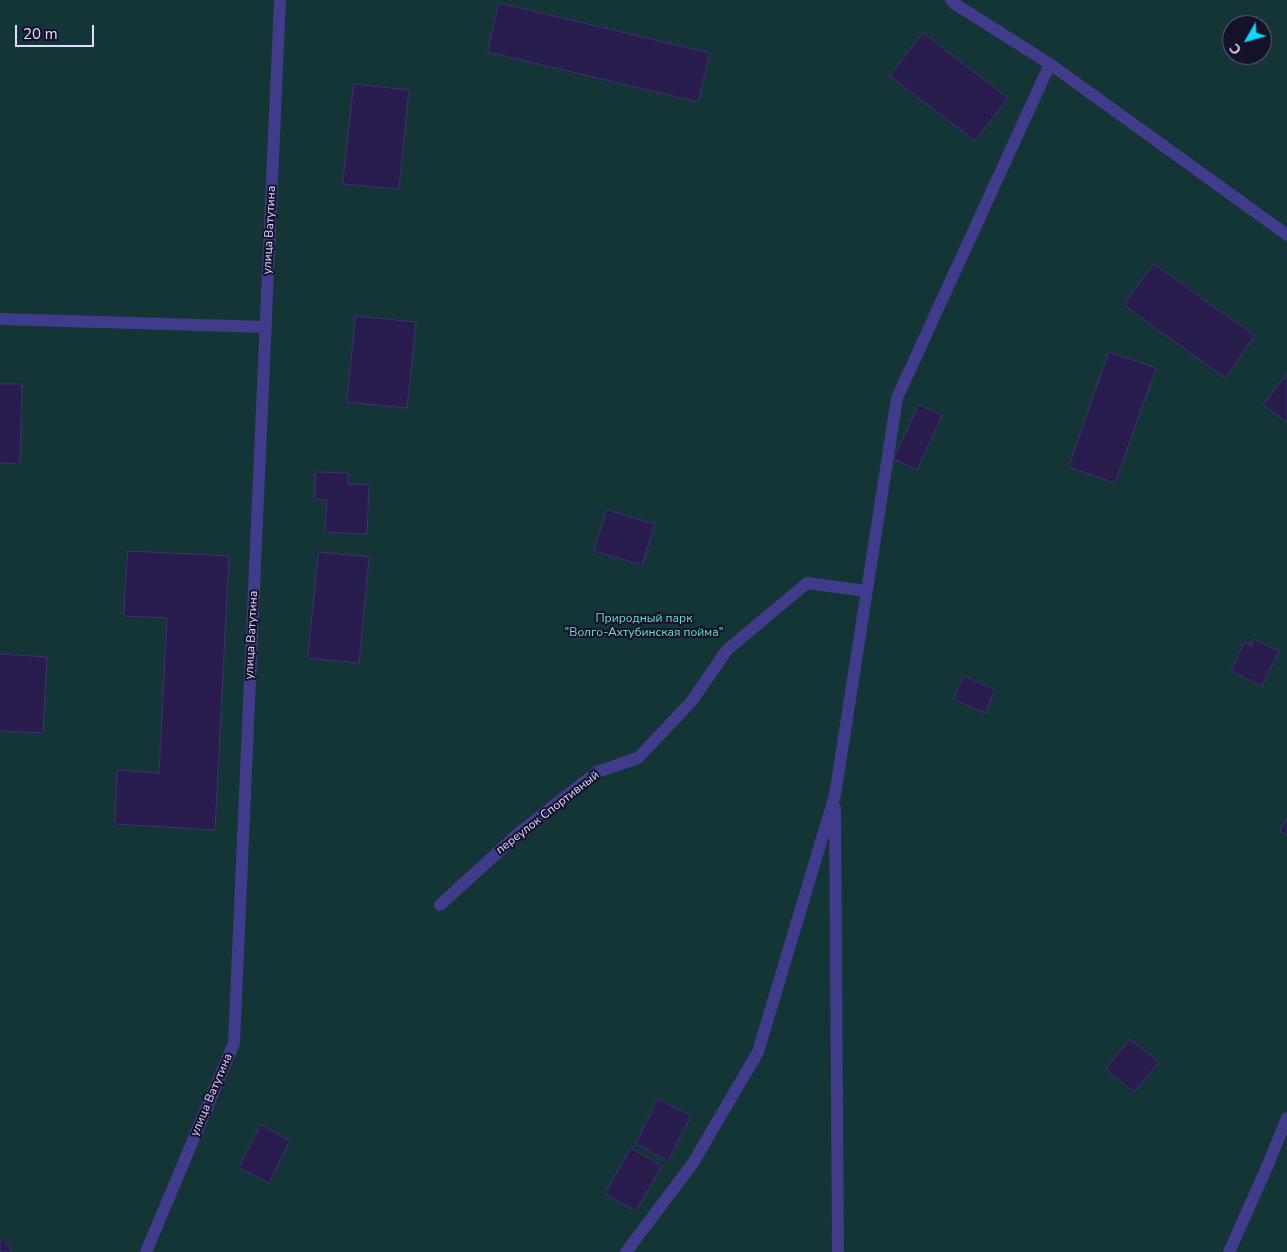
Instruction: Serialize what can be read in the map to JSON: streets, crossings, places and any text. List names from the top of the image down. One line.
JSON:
{"streets":{"street":["улица Ватутина","переулок Спортивный"]},"parks":["Природный парк \"Волго-Ахтубинская пойма\""],"scale_bar":"20 m","north":"bottom left"}
